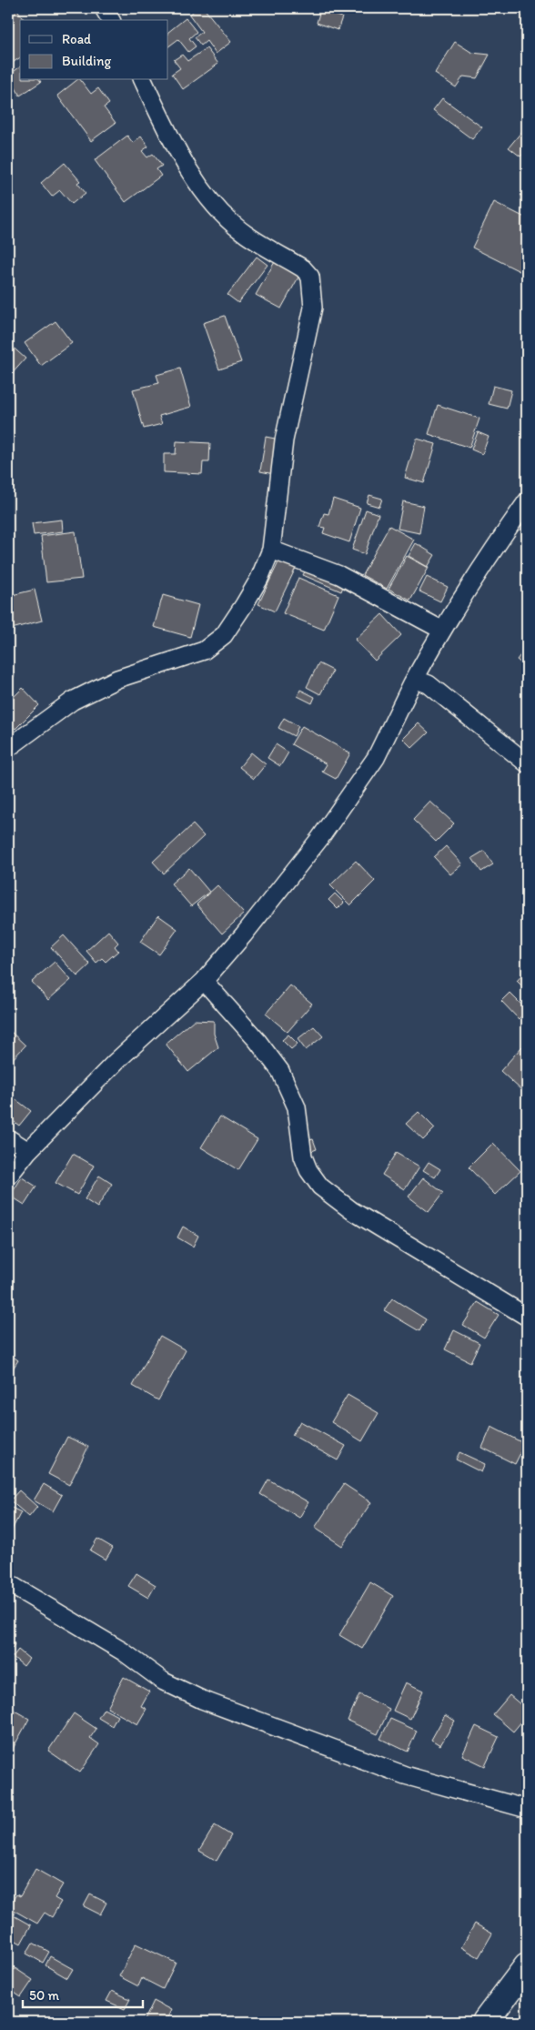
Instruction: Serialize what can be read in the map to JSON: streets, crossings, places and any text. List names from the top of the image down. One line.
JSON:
{"legend":["Road","Building"],"scale_bar":"50 m"}
